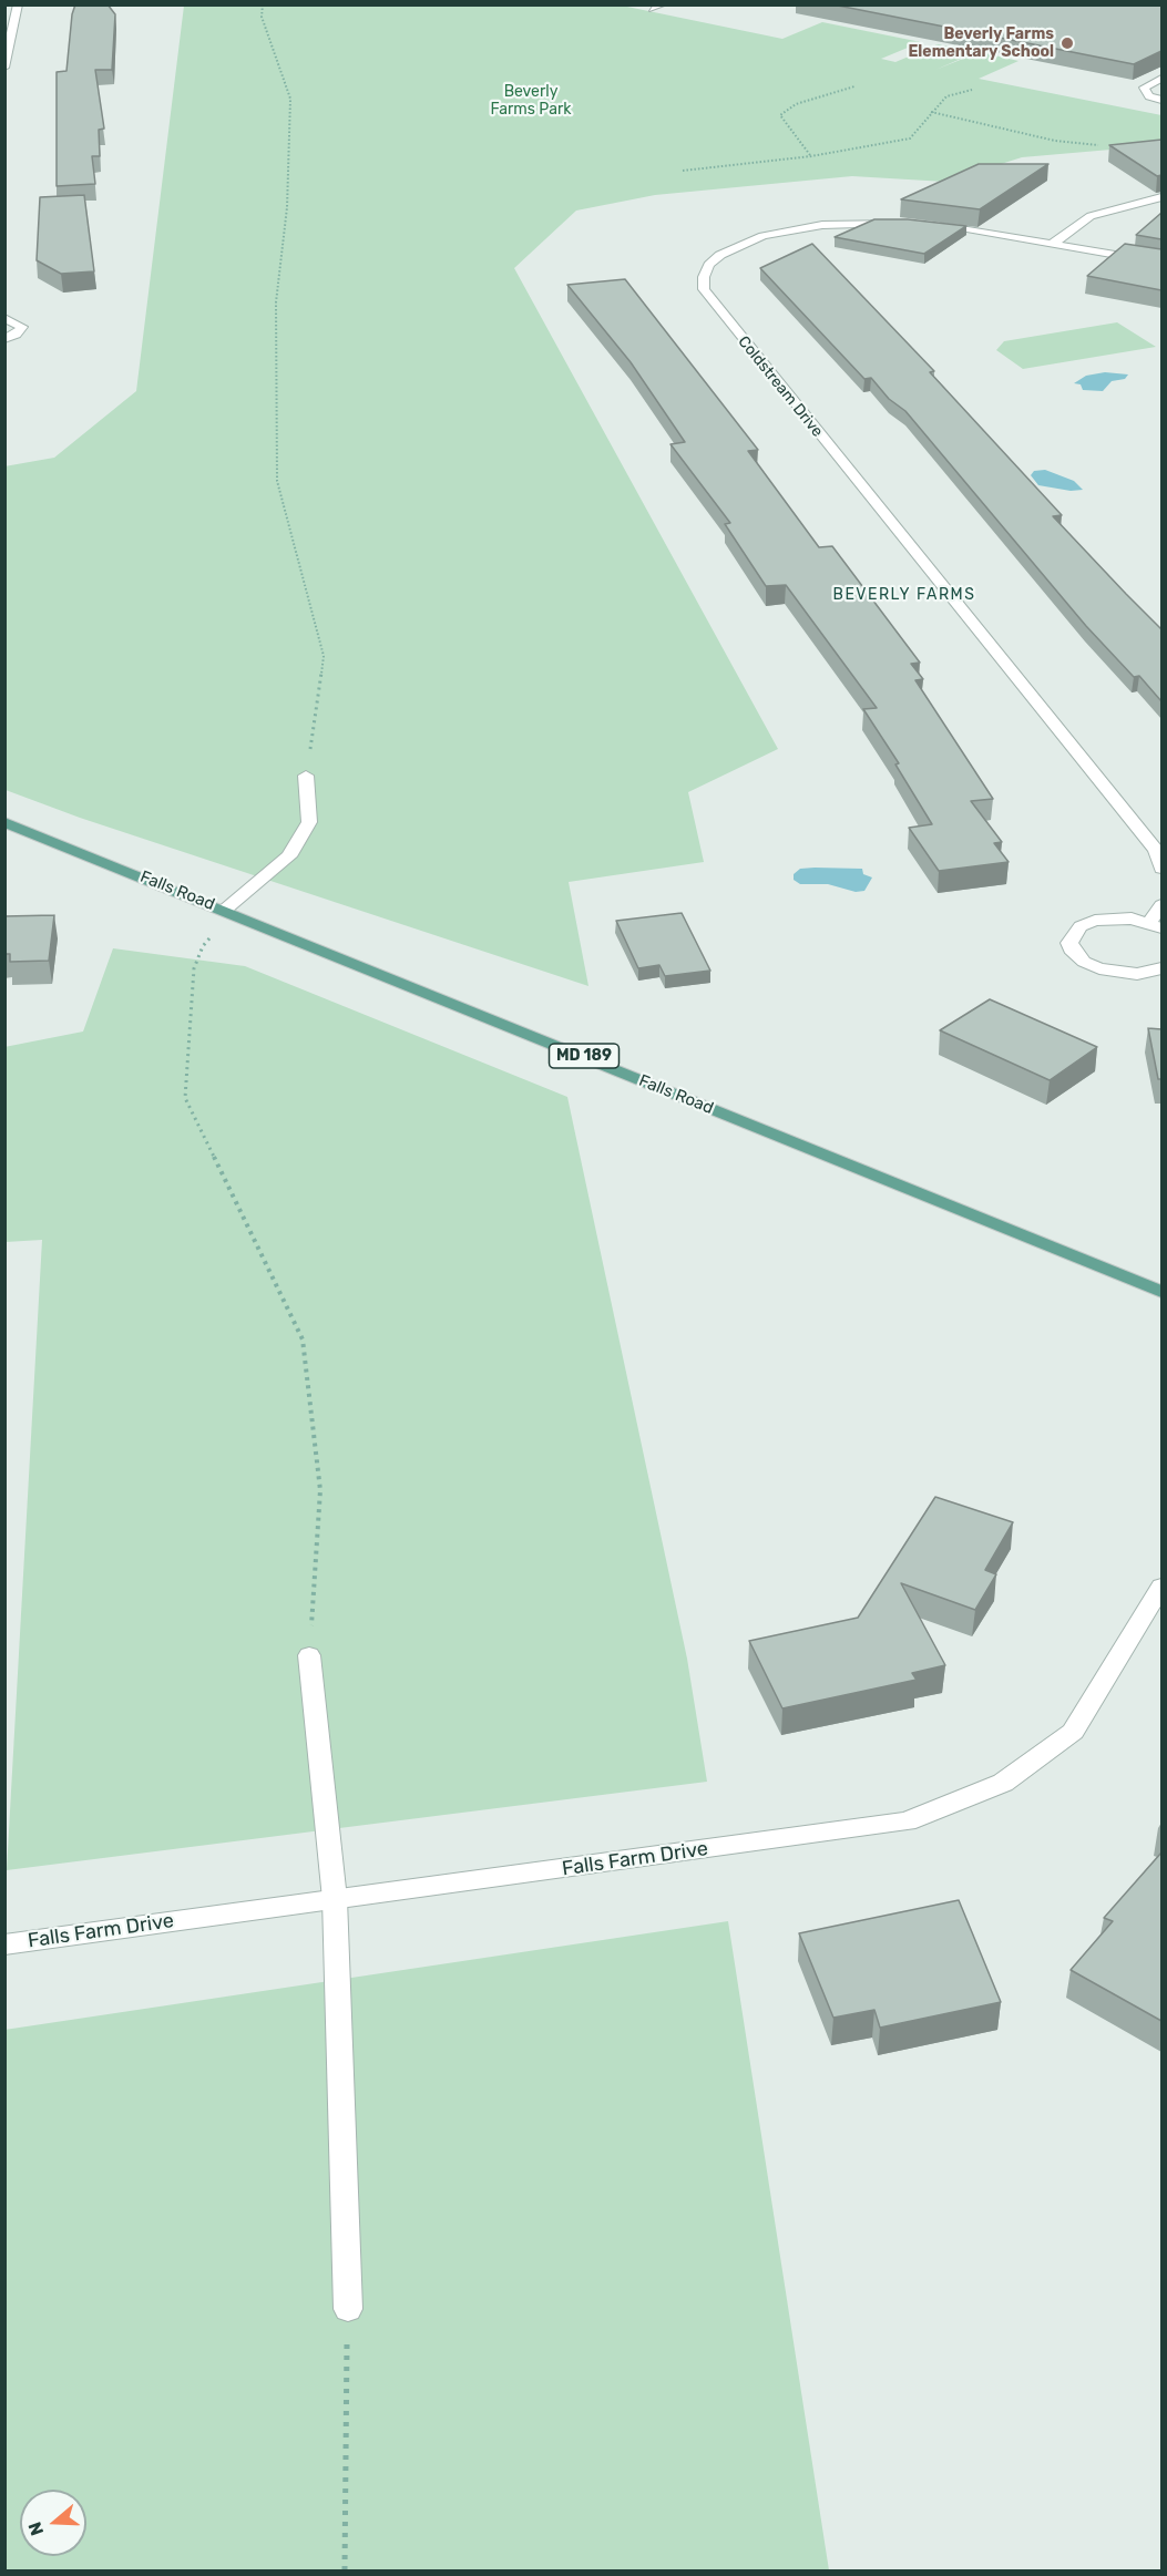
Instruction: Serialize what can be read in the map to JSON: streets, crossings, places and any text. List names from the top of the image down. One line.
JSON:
{"streets":{"main road":["Falls Road","MD 189"],"street":["Coldstream Drive","Falls Farm Drive"]},"districts":["BEVERLY FARMS"],"parks":["Beverly Farms Park"],"places":["Beverly Farms Elementary School"],"north":"left"}
